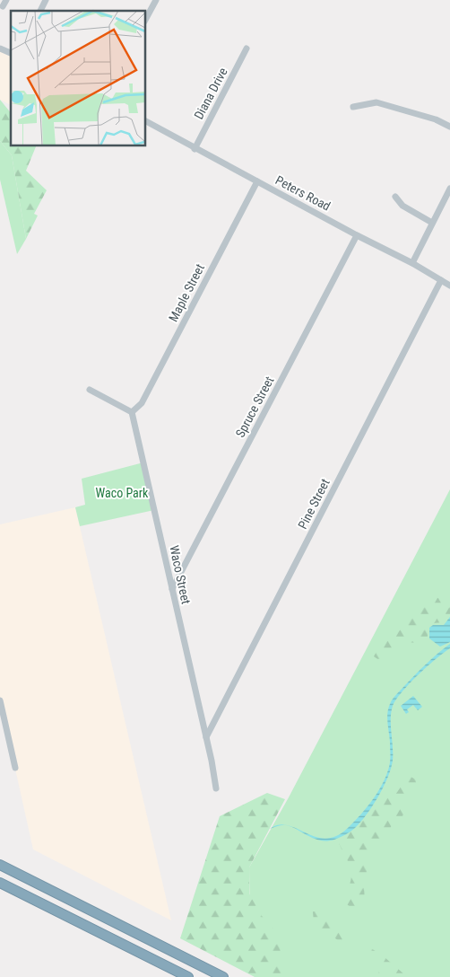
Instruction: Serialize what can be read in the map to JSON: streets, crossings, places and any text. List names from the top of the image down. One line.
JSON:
{"streets":{"street":["Diana Drive","Peters Road","Maple Street","Spruce Street","Pine Street","Waco Street"]},"crossings":[["Diana Drive","Peters Road"],["Peters Road","Maple Street"],["Peters Road","Spruce Street"],["Peters Road","Pine Street"],["Maple Street","Waco Street"],["Spruce Street","Waco Street"],["Pine Street","Waco Street"]],"parks":["Waco Park"]}
